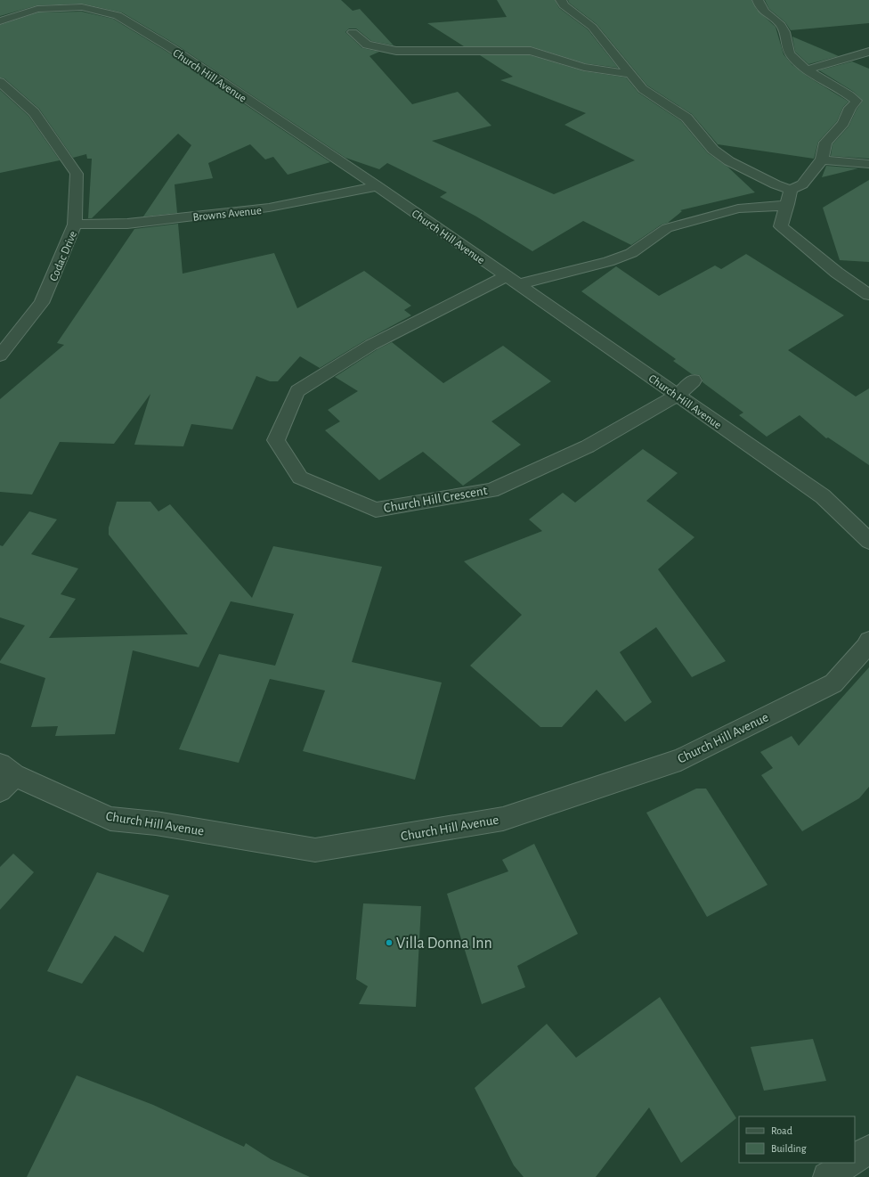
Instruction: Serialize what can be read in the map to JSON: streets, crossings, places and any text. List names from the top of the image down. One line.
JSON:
{"streets":{"street":["Church Hill Avenue","Browns Avenue","Codac Drive","Church Hill Crescent"]},"crossings":[["Church Hill Avenue","Browns Avenue"],["Church Hill Avenue","Church Hill Crescent"],["Browns Avenue","Codac Drive"]],"places":["Villa Donna Inn"],"legend":["Road","Building"]}
